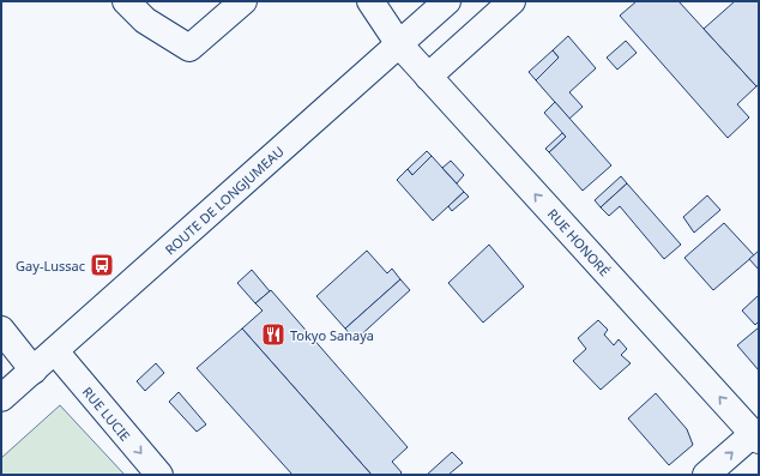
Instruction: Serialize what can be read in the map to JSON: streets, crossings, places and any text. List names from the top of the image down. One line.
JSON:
{"streets":{"street":["ROUTE DE LONGJUMEAU","RUE HONORÉ","RUE LUCIE"]},"crossings":[["ROUTE DE LONGJUMEAU","RUE HONORÉ"],["ROUTE DE LONGJUMEAU","RUE LUCIE"]],"one_way":["RUE HONORÉ","RUE LUCIE"],"places":{"bus stop":["Gay-Lussac"],"restaurant":["Tokyo Sanaya"]}}
